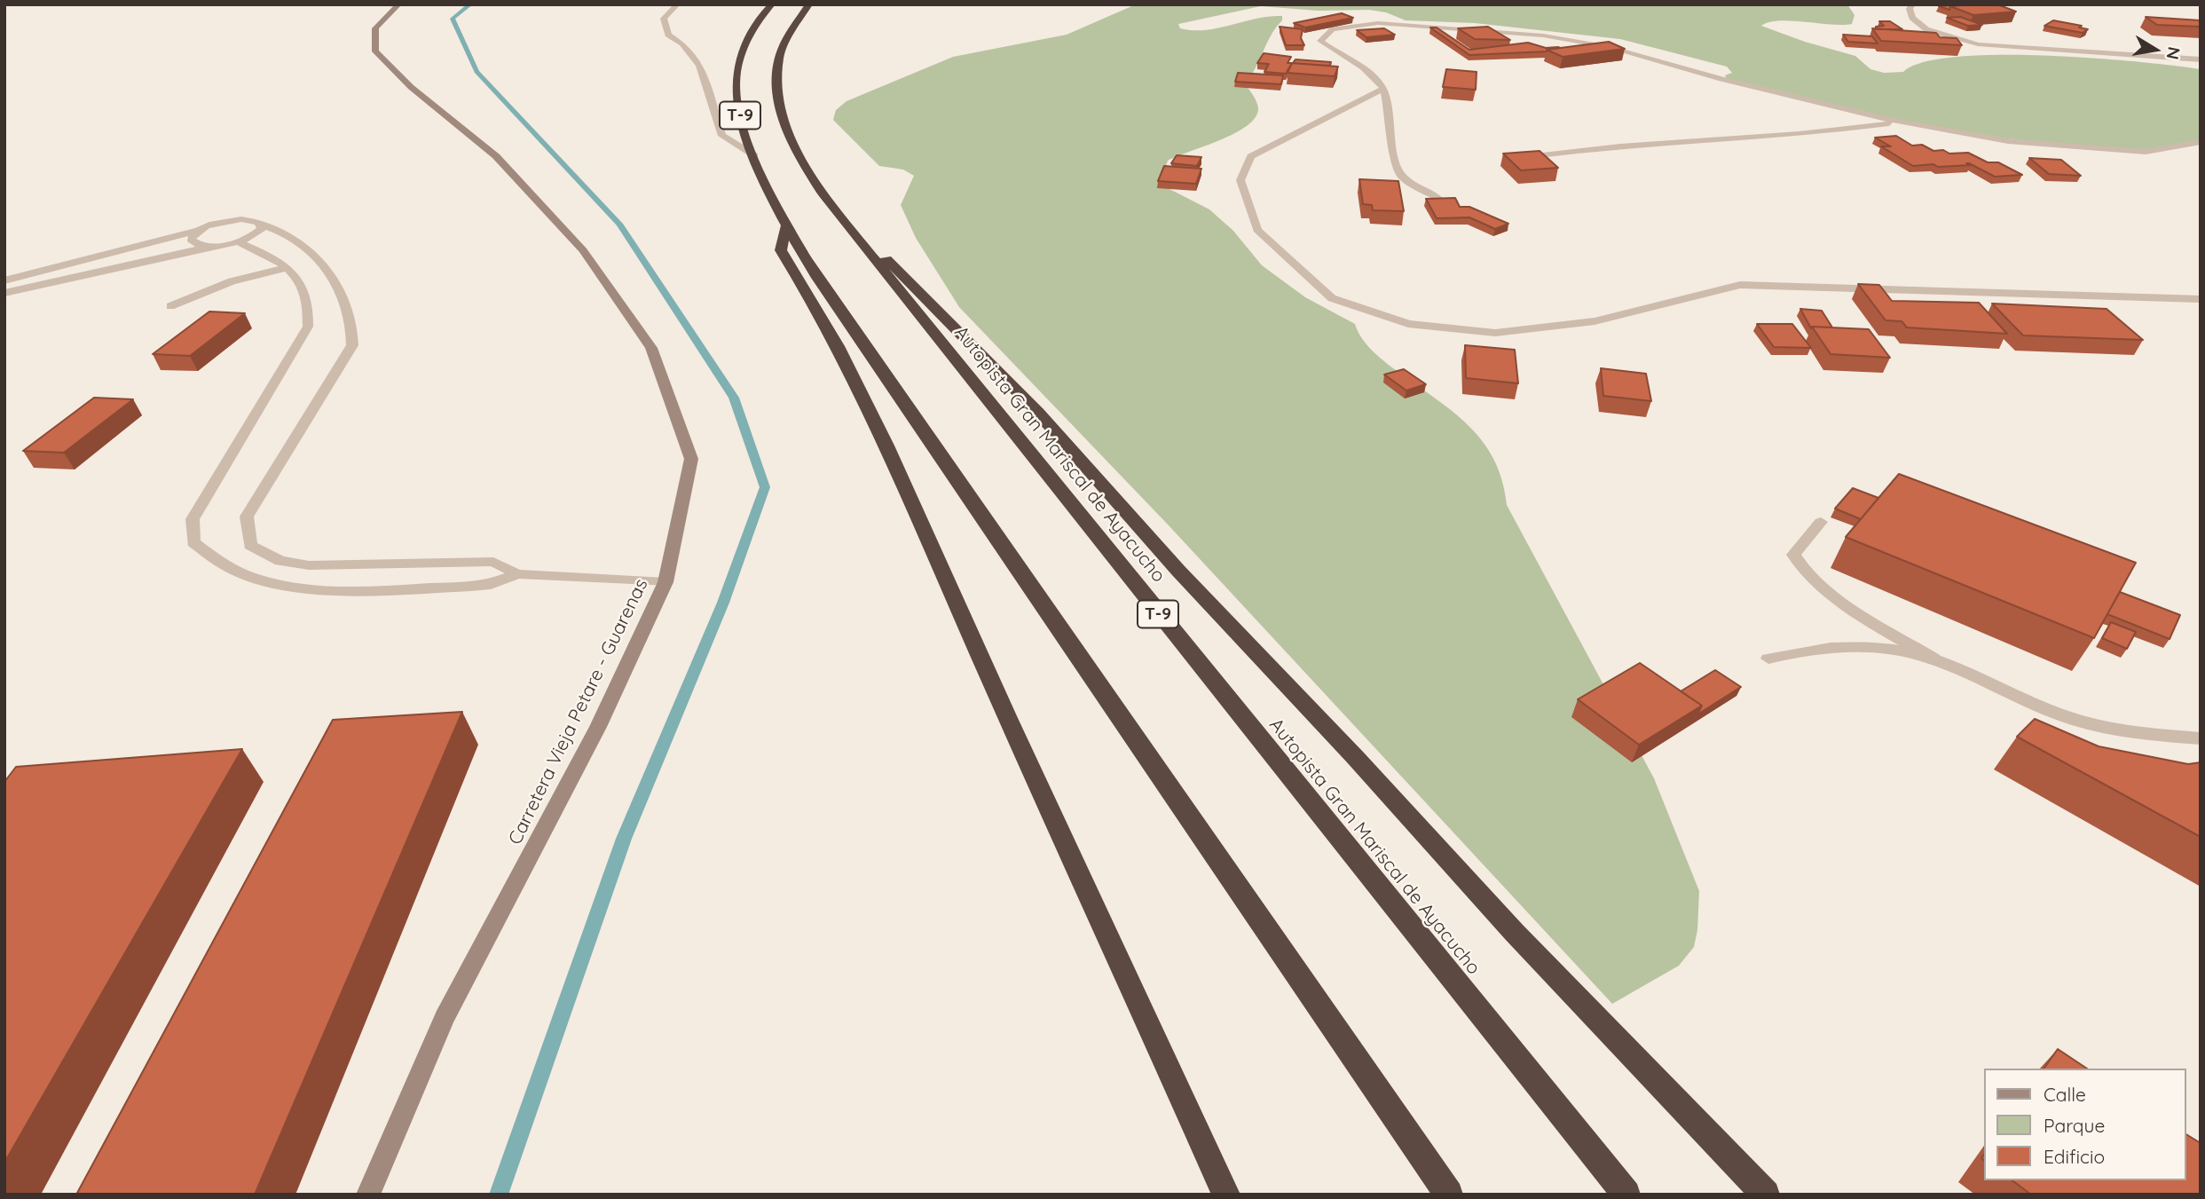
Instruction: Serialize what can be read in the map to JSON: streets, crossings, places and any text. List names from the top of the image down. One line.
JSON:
{"streets":{"highway":["T-9","Autopista Gran Mariscal de Ayacucho"],"main road":["Carretera Vieja Petare - Guarenas"]},"legend":["Calle","Parque","Edificio"],"north":"right"}
